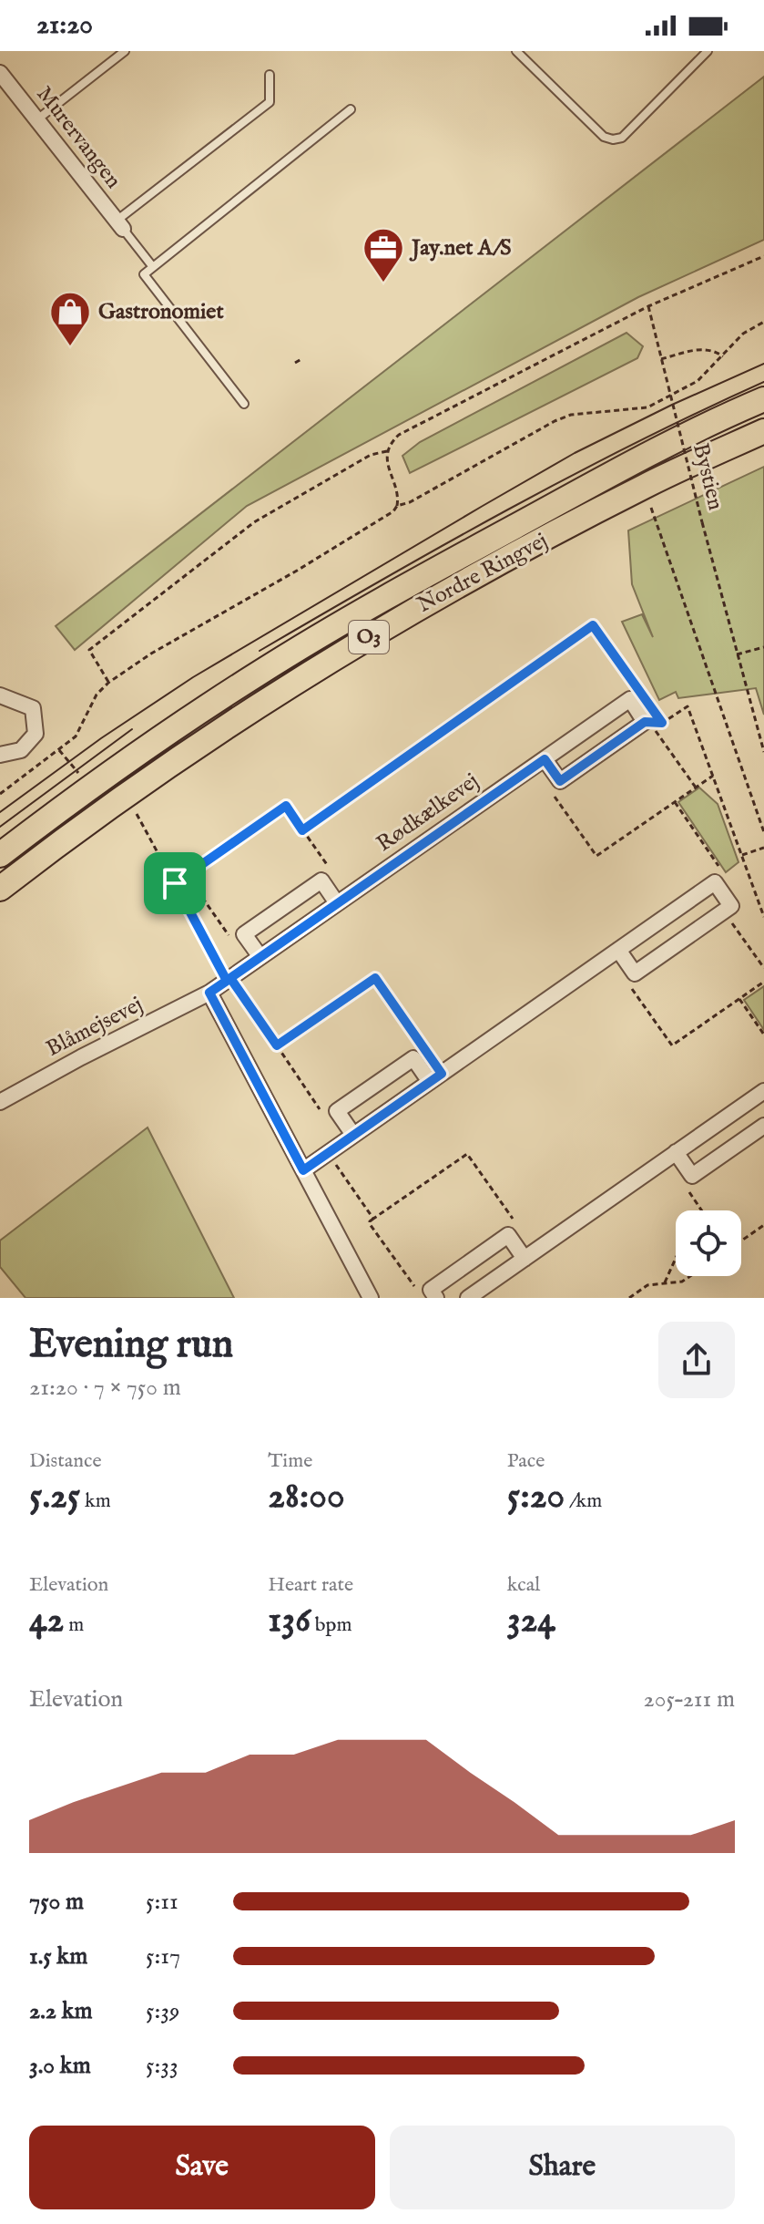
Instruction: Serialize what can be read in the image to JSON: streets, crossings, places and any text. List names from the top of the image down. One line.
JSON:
{"streets":{"main road":["Nordre Ringvej","O3"],"street":["Murervangen","Rødkælkevej","Blåmejsevej"],"path":["Bystien"]},"crossings":[["Rødkælkevej","Blåmejsevej"]],"places":{"office":["Jay.net A/S"],"shop":["Gastronomiet"]},"page":{"status":"21:20","heading":["Evening run","21:20 · 7 × 750 m"],"stats":[["Distance","5.25 km"],["Time","28:00"],["Pace","5:20 /km"],["Elevation","42 m"],["Heart rate","136 bpm"],["kcal","324"]],"chart":["Elevation","205–211 m"],"list":[{"name":"750 m","note":"5:11"},{"name":"1.5 km","note":"5:17"},{"name":"2.2 km","note":"5:39"},{"name":"3.0 km","note":"5:33"}],"buttons":["Save","Share"]}}
